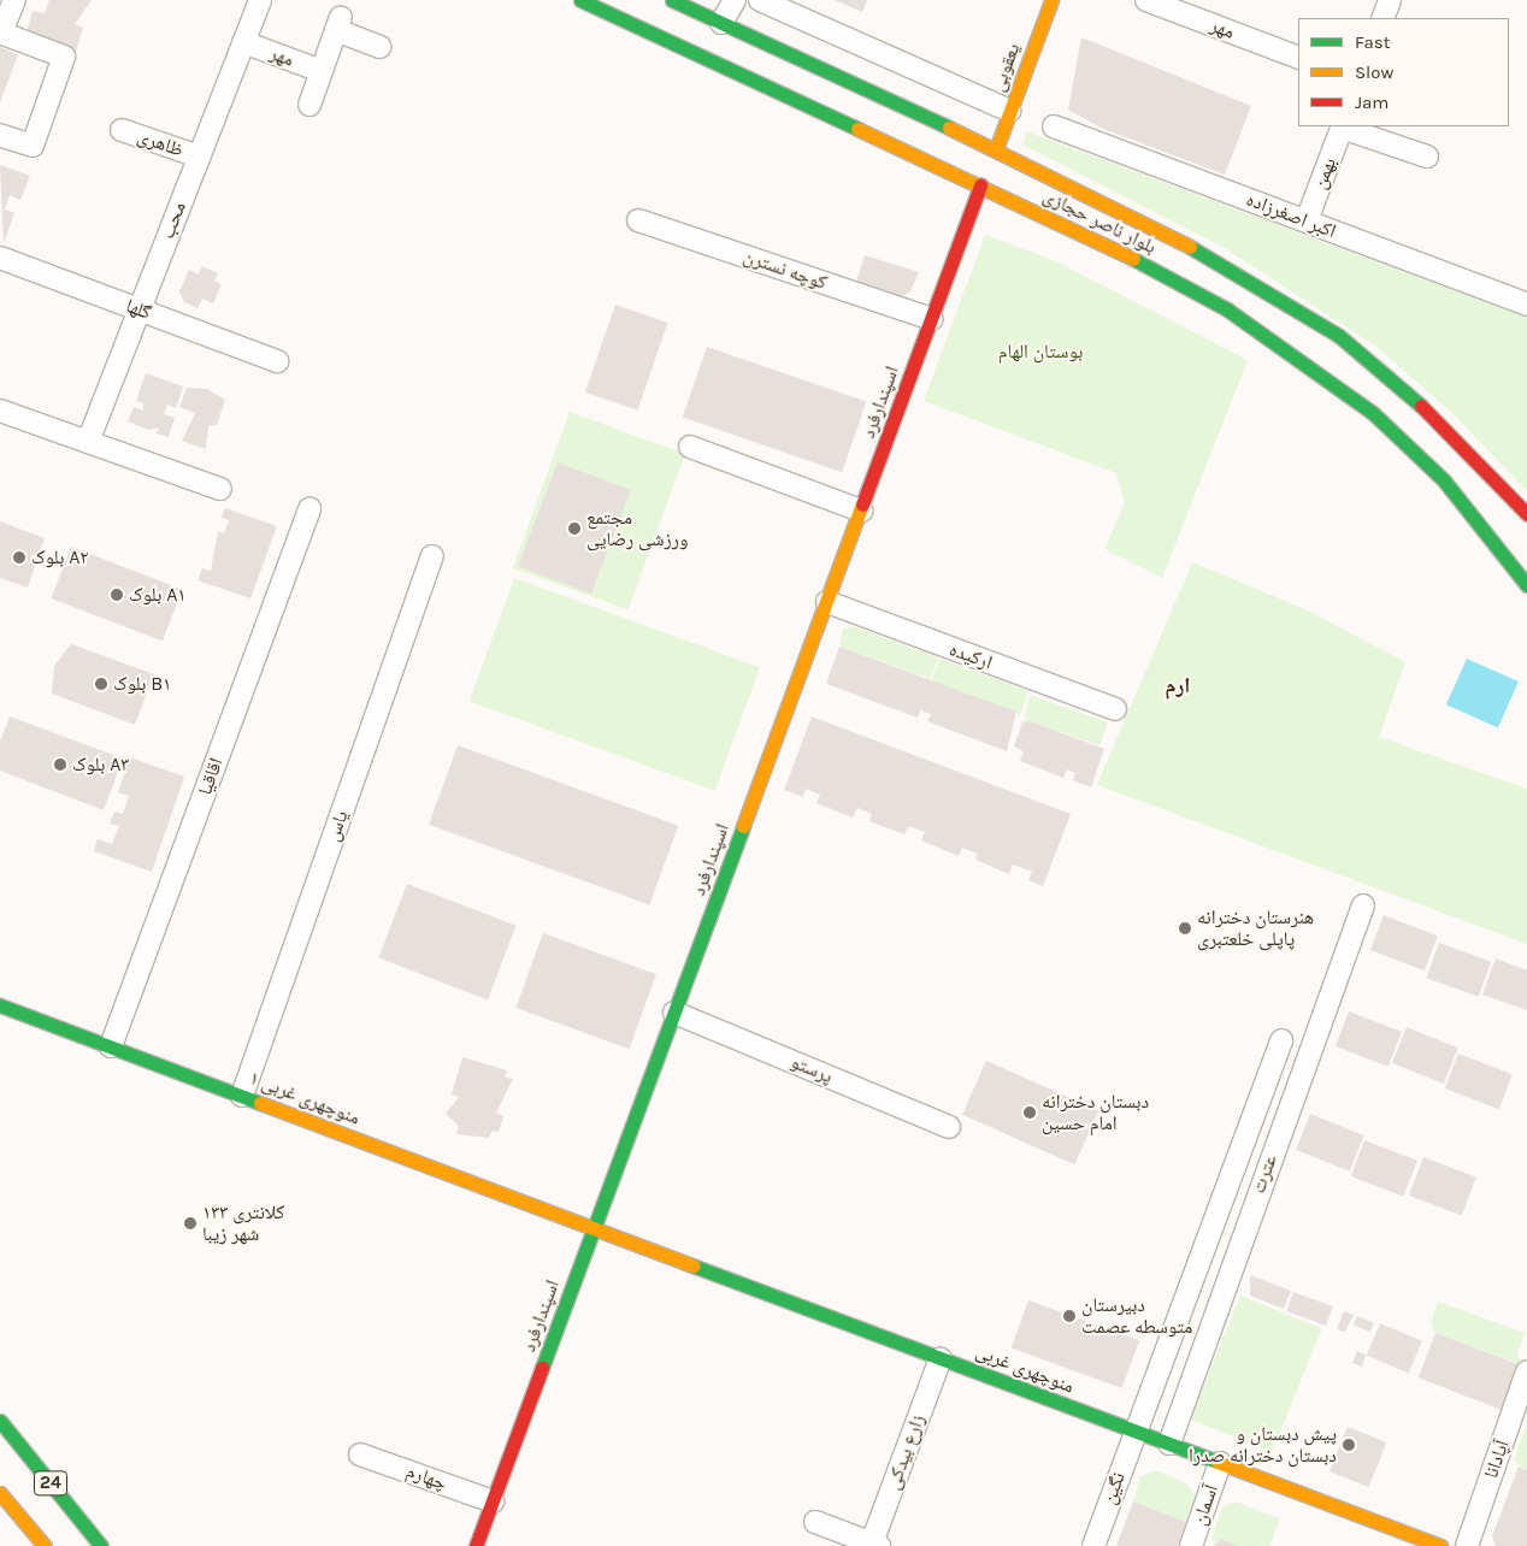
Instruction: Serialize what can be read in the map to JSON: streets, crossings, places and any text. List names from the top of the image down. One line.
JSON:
{"streets":{"main road":["یعقوبی","بلوار ناصر حجازی","اسپندارفرد","منوچهری غربی ۱","منوچهری غربی","24"],"street":["مهر","ظاهری","بهمن","اکبر اصغرزاده","محب","کوچه نسترن","گلها","ارکیده","اقاقیا","یاس","پرستو","عترت","زارع بیدکی","آپادانا","چهارم","نگین","آسمان"]},"crossings":[["مهر","محب"],["یعقوبی","بلوار ناصر حجازی"],["ظاهری","محب"],["بهمن","اکبر اصغرزاده"],["محب","گلها"],["بلوار ناصر حجازی","اسپندارفرد"],["کوچه نسترن","اسپندارفرد"],["اسپندارفرد","ارکیده"],["اسپندارفرد","پرستو"],["اسپندارفرد","منوچهری غربی ۱"],["اسپندارفرد","منوچهری غربی"],["اسپندارفرد","چهارم"],["اقاقیا","منوچهری غربی ۱"],["یاس","منوچهری غربی ۱"],["منوچهری غربی ۱","منوچهری غربی"],["عترت","منوچهری غربی"],["منوچهری غربی","زارع بیدکی"],["منوچهری غربی","نگین"],["منوچهری غربی","آسمان"]],"districts":["ارم"],"parks":["بوستان الهام"],"places":["مجتمع ورزشی رضایی","بلوک A۲","بلوک A۱","بلوک B۱","بلوک A۳","هنرستان دخترانه پاپلی خلعتبری","دبستان دخترانه امام حسین","کلانتری ۱۳۳ شهر زیبا","دبیرستان متوسطه عصمت","پیش دبستان و دبستان دخترانه صدرا"],"legend":["Fast","Slow","Jam"]}
